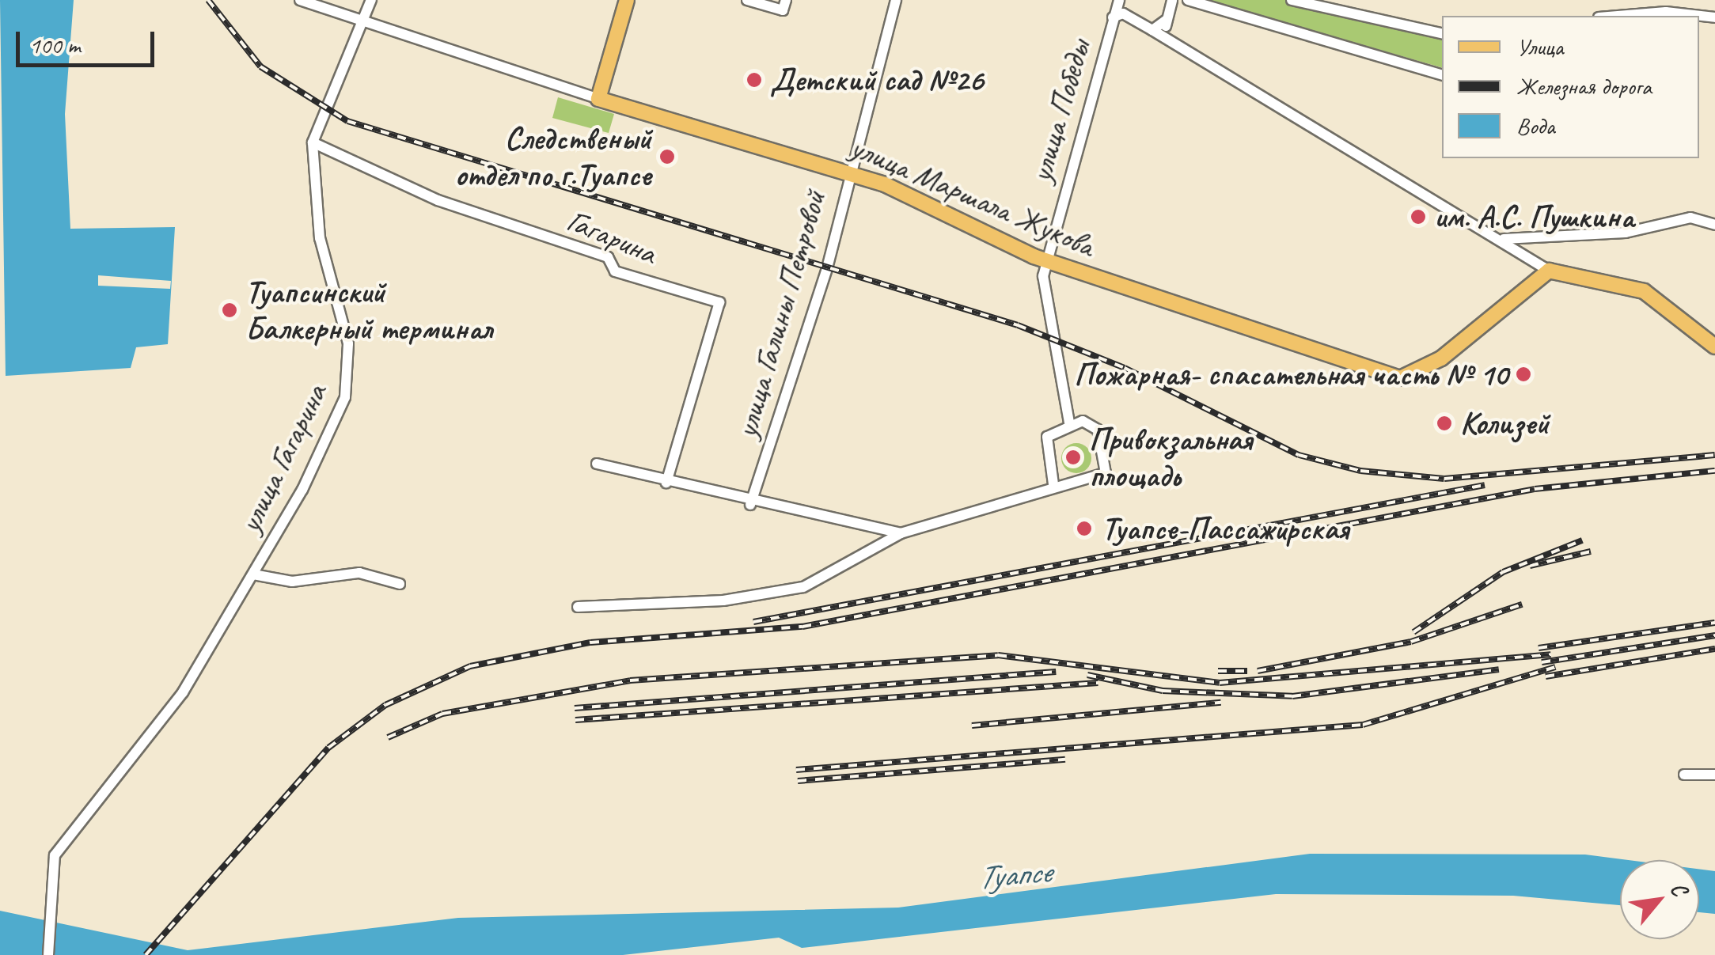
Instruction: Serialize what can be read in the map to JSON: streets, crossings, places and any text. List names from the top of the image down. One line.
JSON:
{"streets":{"main road":["улица Маршала Жукова"],"street":["улица Победы","Гагарина","улица Галины Петровой","улица Гагарина"]},"crossings":[["улица Победы","улица Маршала Жукова"],["улица Маршала Жукова","улица Галины Петровой"],["улица Маршала Жукова","улица Гагарина"],["Гагарина","улица Гагарина"]],"water":["Туапсе"],"places":["Детский сад №26","Следственый отдел по г.Туапсе","им. А.С. Пушкина","Туапсинский Балкерный терминал","Пожарная- спасательная часть № 10","Колизей","Привокзальная площадь","Туапсе-Пассажирская"],"legend":["Улица","Железная дорога","Вода"],"scale_bar":"100 m","north":"top right"}
